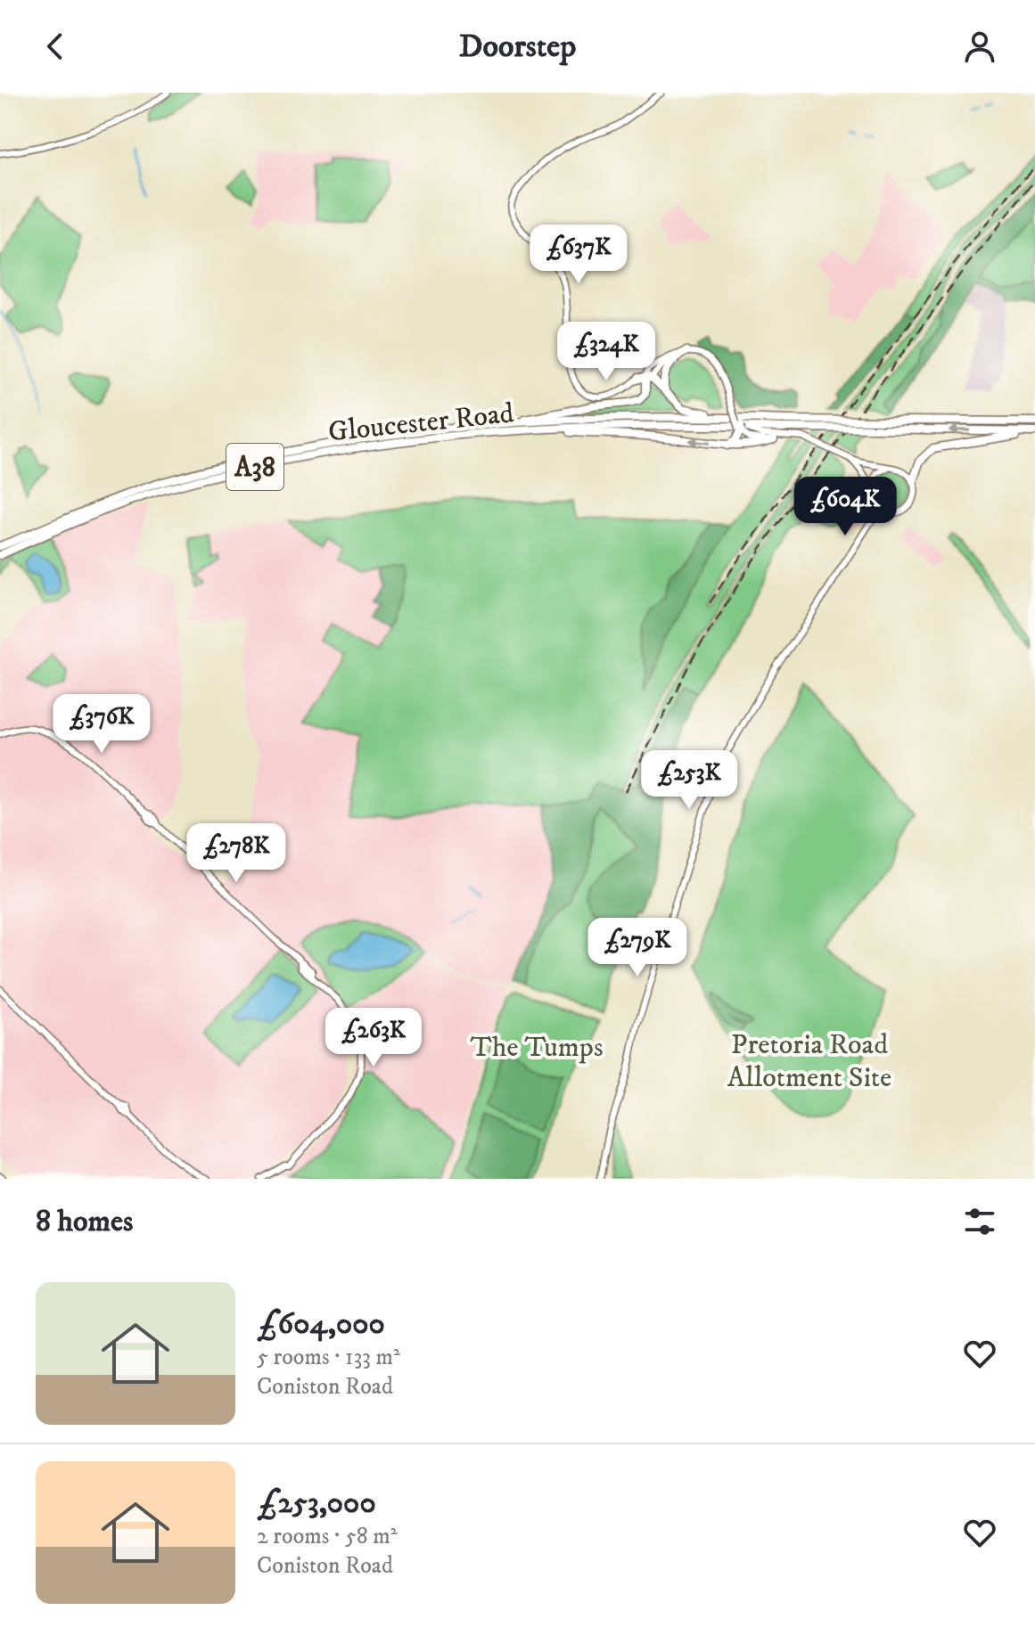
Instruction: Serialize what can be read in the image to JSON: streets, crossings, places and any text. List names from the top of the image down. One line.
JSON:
{"streets":{"main road":["Gloucester Road","A38"]},"parks":["Pretoria Road Allotment Site","The Tumps"],"page":{"header":"Doorstep","price":["£637K","£324K","£604K","£376K","£253K","£278K","£279K","£263K"],"heading":"8 homes","list":[{"name":"£604,000","note":"5 rooms · 133 m² · Coniston Road"},{"name":"£253,000","note":"2 rooms · 58 m² · Coniston Road"}]}}
